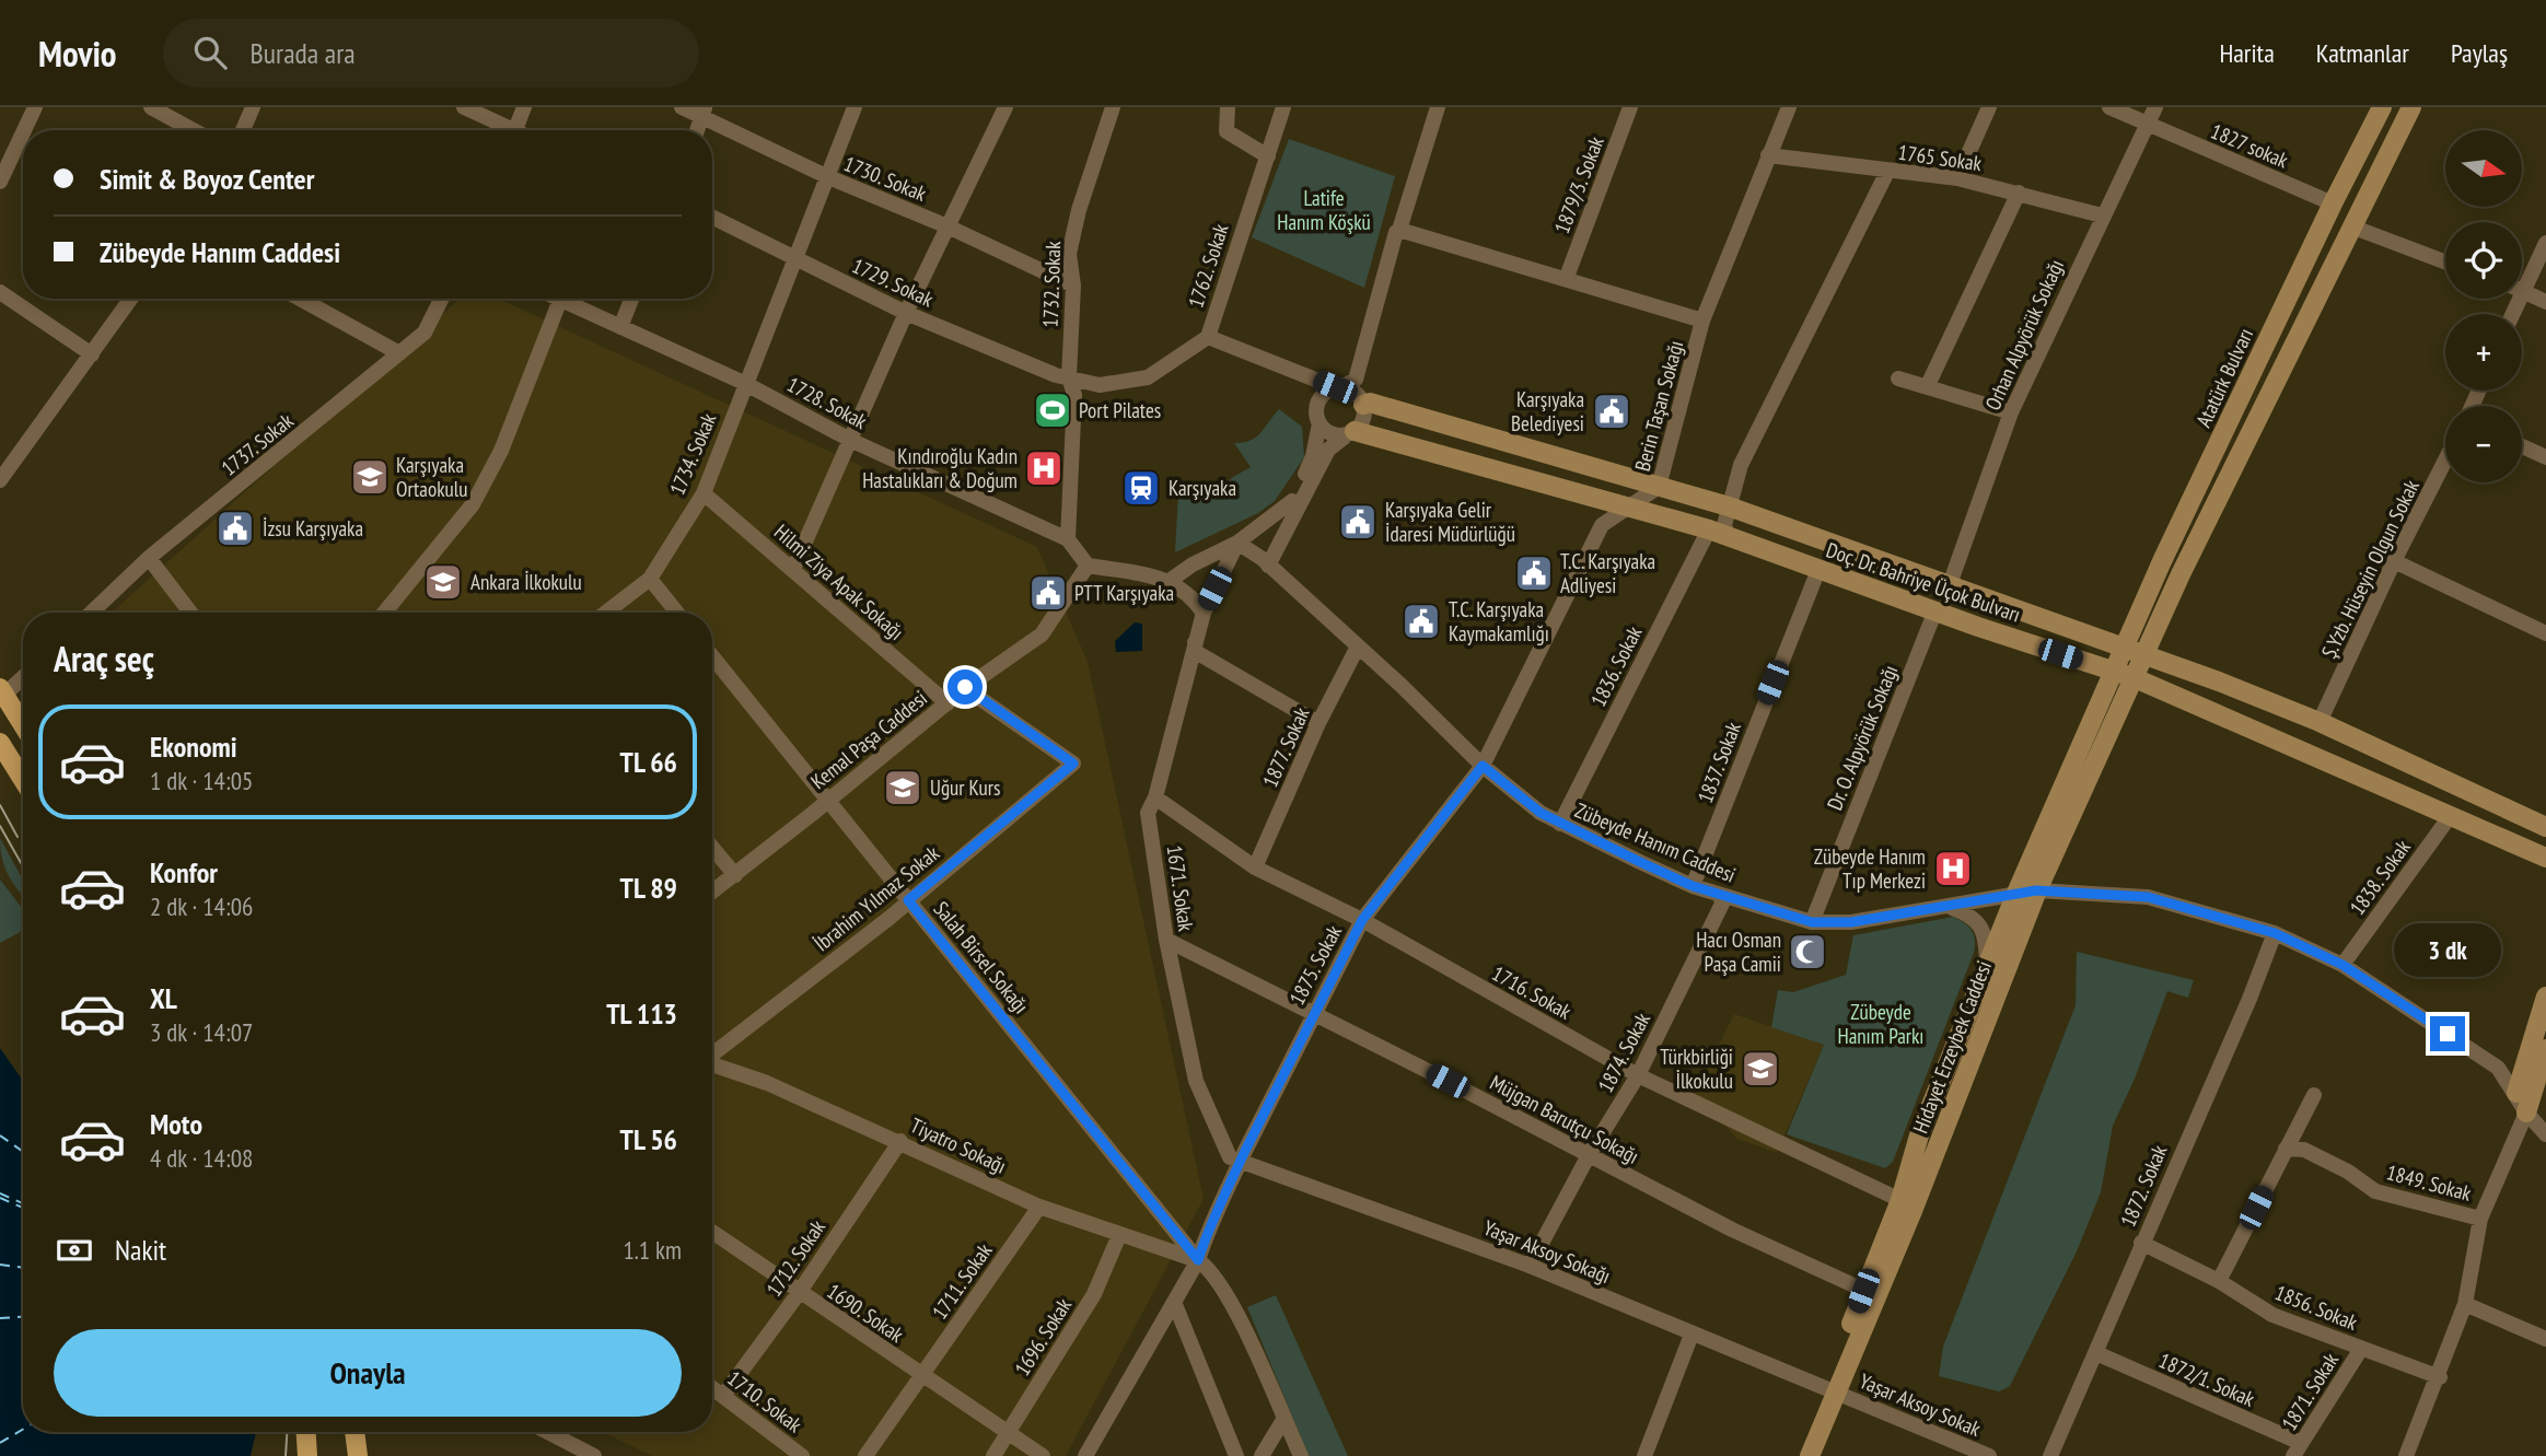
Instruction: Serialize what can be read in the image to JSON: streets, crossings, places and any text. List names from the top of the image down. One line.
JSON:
{"streets":{"main road":["Atatürk Bulvarı","Doç. Dr. Bahriye Üçok Bulvarı","Hidayet Erzeybek Caddesi"],"street":["1827 sokak","1765 Sokak","1730. Sokak","1879/3. Sokak","1762. Sokak","1729. Sokak","1732. Sokak","Orhan Alpyörük Sokağı","1728. Sokak","Berin Taşan Sokağı","1737. Sokak","1734. Sokak","Ş.Yzb. Hüseyin Olgun Sokak","Hilmi Ziya Apak Sokağı","1836. Sokak","Dr. O. Alpyörük Sokağı","Kemal Paşa Caddesi","1877. Sokak","1837. Sokak","Zübeyde Hanım Caddesi","1838. Sokak","1671. Sokak","İbrahim Yılmaz Sokak","Salah Birsel Sokağı","1875. Sokak","1716. Sokak","1874. Sokak","Müjgan Barutçu Sokağı","Tiyatro Sokağı","1849. Sokak","1872. Sokak","Yaşar Aksoy Sokağı","1712. Sokak","1711. Sokak","1856. Sokak","1690. Sokak","1696. Sokak","1872/1. Sokak","1871. Sokak","1710. Sokak","Yaşar Aksoy Sokak"]},"crossings":[["1827 sokak","Orhan Alpyörük Sokağı"],["1827 sokak","Atatürk Bulvarı"],["1765 Sokak","Orhan Alpyörük Sokağı"],["1765 Sokak","Berin Taşan Sokağı"],["1730. Sokak","1732. Sokak"],["1730. Sokak","1734. Sokak"],["1762. Sokak","1729. Sokak"],["1762. Sokak","1732. Sokak"],["1729. Sokak","1732. Sokak"],["1729. Sokak","1734. Sokak"],["1732. Sokak","1728. Sokak"],["Orhan Alpyörük Sokağı","Doç. Dr. Bahriye Üçok Bulvarı"],["Atatürk Bulvarı","Doç. Dr. Bahriye Üçok Bulvarı"],["Atatürk Bulvarı","Hidayet Erzeybek Caddesi"],["1728. Sokak","1734. Sokak"],["1728. Sokak","Kemal Paşa Caddesi"],["Berin Taşan Sokağı","Doç. Dr. Bahriye Üçok Bulvarı"],["Berin Taşan Sokağı","Zübeyde Hanım Caddesi"],["Berin Taşan Sokağı","1875. Sokak"],["1734. Sokak","Hilmi Ziya Apak Sokağı"],["Ş.Yzb. Hüseyin Olgun Sokak","Doç. Dr. Bahriye Üçok Bulvarı"],["Hilmi Ziya Apak Sokağı","Kemal Paşa Caddesi"],["Doç. Dr. Bahriye Üçok Bulvarı","1836. Sokak"],["Doç. Dr. Bahriye Üçok Bulvarı","Dr. O. Alpyörük Sokağı"],["Doç. Dr. Bahriye Üçok Bulvarı","1837. Sokak"],["Doç. Dr. Bahriye Üçok Bulvarı","1838. Sokak"],["Doç. Dr. Bahriye Üçok Bulvarı","Hidayet Erzeybek Caddesi"],["1836. Sokak","Zübeyde Hanım Caddesi"],["Dr. O. Alpyörük Sokağı","Zübeyde Hanım Caddesi"],["Kemal Paşa Caddesi","İbrahim Yılmaz Sokak"],["Kemal Paşa Caddesi","Salah Birsel Sokağı"],["1877. Sokak","Zübeyde Hanım Caddesi"],["1877. Sokak","1716. Sokak"],["1837. Sokak","Zübeyde Hanım Caddesi"],["Zübeyde Hanım Caddesi","1838. Sokak"],["Zübeyde Hanım Caddesi","1671. Sokak"],["Zübeyde Hanım Caddesi","1875. Sokak"],["Zübeyde Hanım Caddesi","Hidayet Erzeybek Caddesi"],["Zübeyde Hanım Caddesi","1874. Sokak"],["Zübeyde Hanım Caddesi","1872. Sokak"],["1671. Sokak","1875. Sokak"],["1671. Sokak","1716. Sokak"],["1671. Sokak","Müjgan Barutçu Sokağı"],["1671. Sokak","Yaşar Aksoy Sokağı"],["İbrahim Yılmaz Sokak","Salah Birsel Sokağı"],["Salah Birsel Sokağı","1875. Sokak"],["Salah Birsel Sokağı","Tiyatro Sokağı"],["1875. Sokak","1716. Sokak"],["1875. Sokak","Müjgan Barutçu Sokağı"],["1875. Sokak","Tiyatro Sokağı"],["1875. Sokak","Yaşar Aksoy Sokağı"],["1716. Sokak","Hidayet Erzeybek Caddesi"],["1716. Sokak","1874. Sokak"],["Hidayet Erzeybek Caddesi","Müjgan Barutçu Sokağı"],["Hidayet Erzeybek Caddesi","Yaşar Aksoy Sokağı"],["Hidayet Erzeybek Caddesi","Yaşar Aksoy Sokak"],["1874. Sokak","Müjgan Barutçu Sokağı"],["1874. Sokak","Yaşar Aksoy Sokağı"],["Tiyatro Sokağı","1712. Sokak"],["Tiyatro Sokağı","1711. Sokak"],["Tiyatro Sokağı","1696. Sokak"],["1872. Sokak","1856. Sokak"],["1872. Sokak","1872/1. Sokak"],["Yaşar Aksoy Sokağı","Yaşar Aksoy Sokak"],["1712. Sokak","1690. Sokak"],["1712. Sokak","1710. Sokak"],["1711. Sokak","1690. Sokak"],["1856. Sokak","1871. Sokak"],["1690. Sokak","1696. Sokak"],["1872/1. Sokak","1871. Sokak"]],"parks":["Latife Hanım Köşkü","Zübeyde Hanım Parkı"],"places":{"sports":["Port Pilates"],"public building":["Karşıyaka Belediyesi","Karşıyaka Gelir İdaresi Müdürlüğü","İzsu Karşıyaka","T.C. Karşıyaka Adliyesi","PTT Karşıyaka","T.C. Karşıyaka Kaymakamlığı"],"hospital":["Kındıroğlu Kadın Hastalıkları & Doğum","Zübeyde Hanım Tıp Merkezi"],"school or university":["Karşıyaka Ortaokulu","Ankara İlkokulu","Uğur Kurs","Türkbirliği İlkokulu"],"station":["Karşıyaka"],"mosque":["Hacı Osman Paşa Camii"]},"north":"right","page":{"header":"Movio","search":"Burada ara","nav":["Harita","Katmanlar","Paylaş"],"map_buttons":["+","−"],"banner":["Simit & Boyoz Center","Zübeyde Hanım Caddesi"],"heading":"Araç seç","list":[{"name":"Ekonomi","note":"1 dk · 14:05","value":"TL 66"},{"name":"Konfor","note":"2 dk · 14:06","value":"TL 89"},{"name":"XL","note":"3 dk · 14:07","value":"TL 113"},{"name":"Moto","note":"4 dk · 14:08","value":"TL 56"}],"bubble":"3 dk","pay":["Nakit","1.1 km"],"buttons":"Onayla"}}
